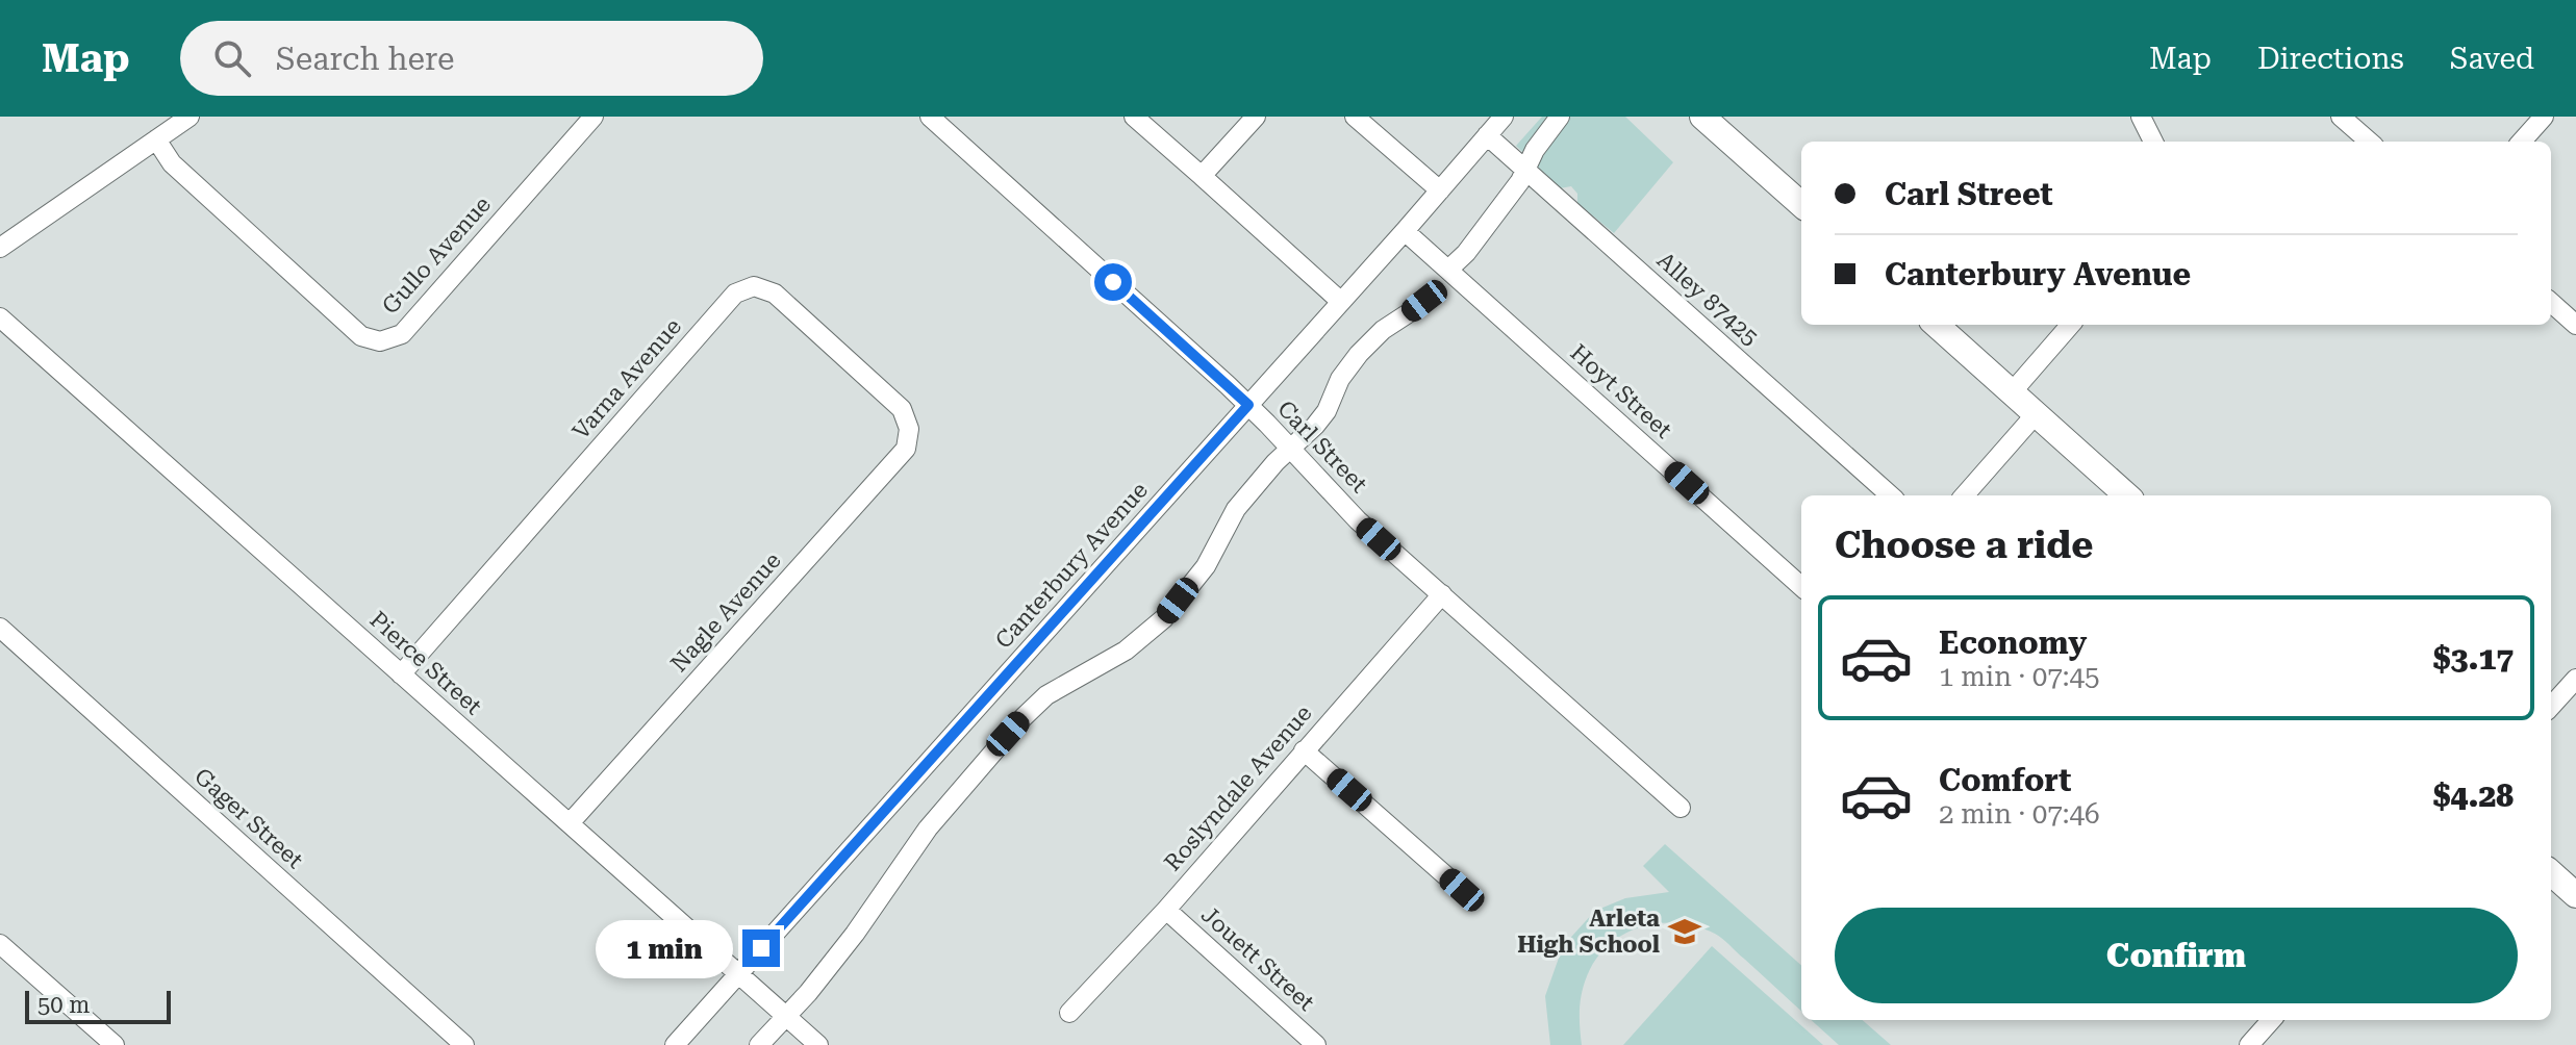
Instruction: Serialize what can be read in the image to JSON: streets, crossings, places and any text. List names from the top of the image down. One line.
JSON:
{"streets":{"street":["Gullo Avenue","Alley 87425","Varna Avenue","Hoyt Street","Carl Street","Canterbury Avenue","Nagle Avenue","Pierce Street","Roslyndale Avenue","Gager Street","Jouett Street"]},"crossings":[["Alley 87425","Canterbury Avenue"],["Varna Avenue","Nagle Avenue"],["Varna Avenue","Pierce Street"],["Hoyt Street","Canterbury Avenue"],["Carl Street","Canterbury Avenue"],["Carl Street","Roslyndale Avenue"],["Canterbury Avenue","Pierce Street"],["Nagle Avenue","Pierce Street"],["Roslyndale Avenue","Jouett Street"]],"places":{"school or university":["Arleta High School"]},"scale_bar":"50 m","page":{"header":"Map","search":"Search here","nav":["Map","Directions","Saved"],"banner":["Carl Street","Canterbury Avenue"],"heading":"Choose a ride","list":[{"name":"Economy","note":"1 min · 07:45","value":"$3.17"},{"name":"Comfort","note":"2 min · 07:46","value":"$4.28"}],"buttons":"Confirm","bubble":"1 min","scale":"50 m"}}
